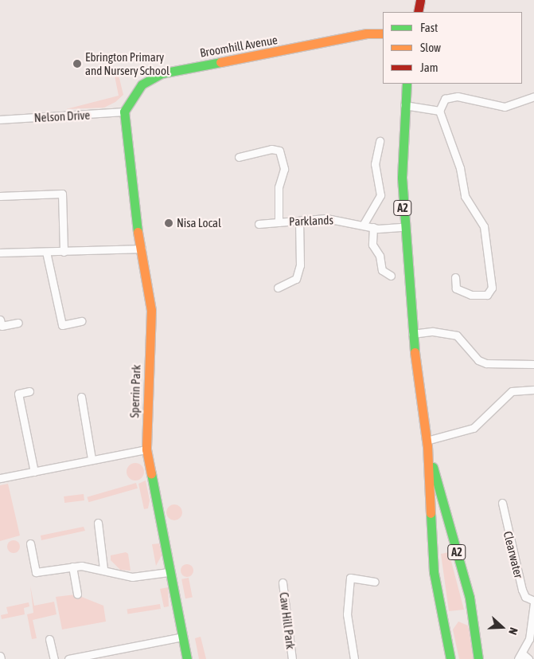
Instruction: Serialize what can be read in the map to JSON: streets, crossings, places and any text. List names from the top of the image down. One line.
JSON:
{"streets":{"main road":["Broomhill Avenue","A2","Sperrin Park"],"street":["Nelson Drive","Parklands","Clearwater","Caw Hill Park"]},"crossings":[["Broomhill Avenue","Nelson Drive"],["Broomhill Avenue","Sperrin Park"],["Nelson Drive","Sperrin Park"],["A2","Parklands"]],"places":["Ebrington Primary and Nursery School","Nisa Local"],"legend":["Fast","Slow","Jam"],"north":"right"}
